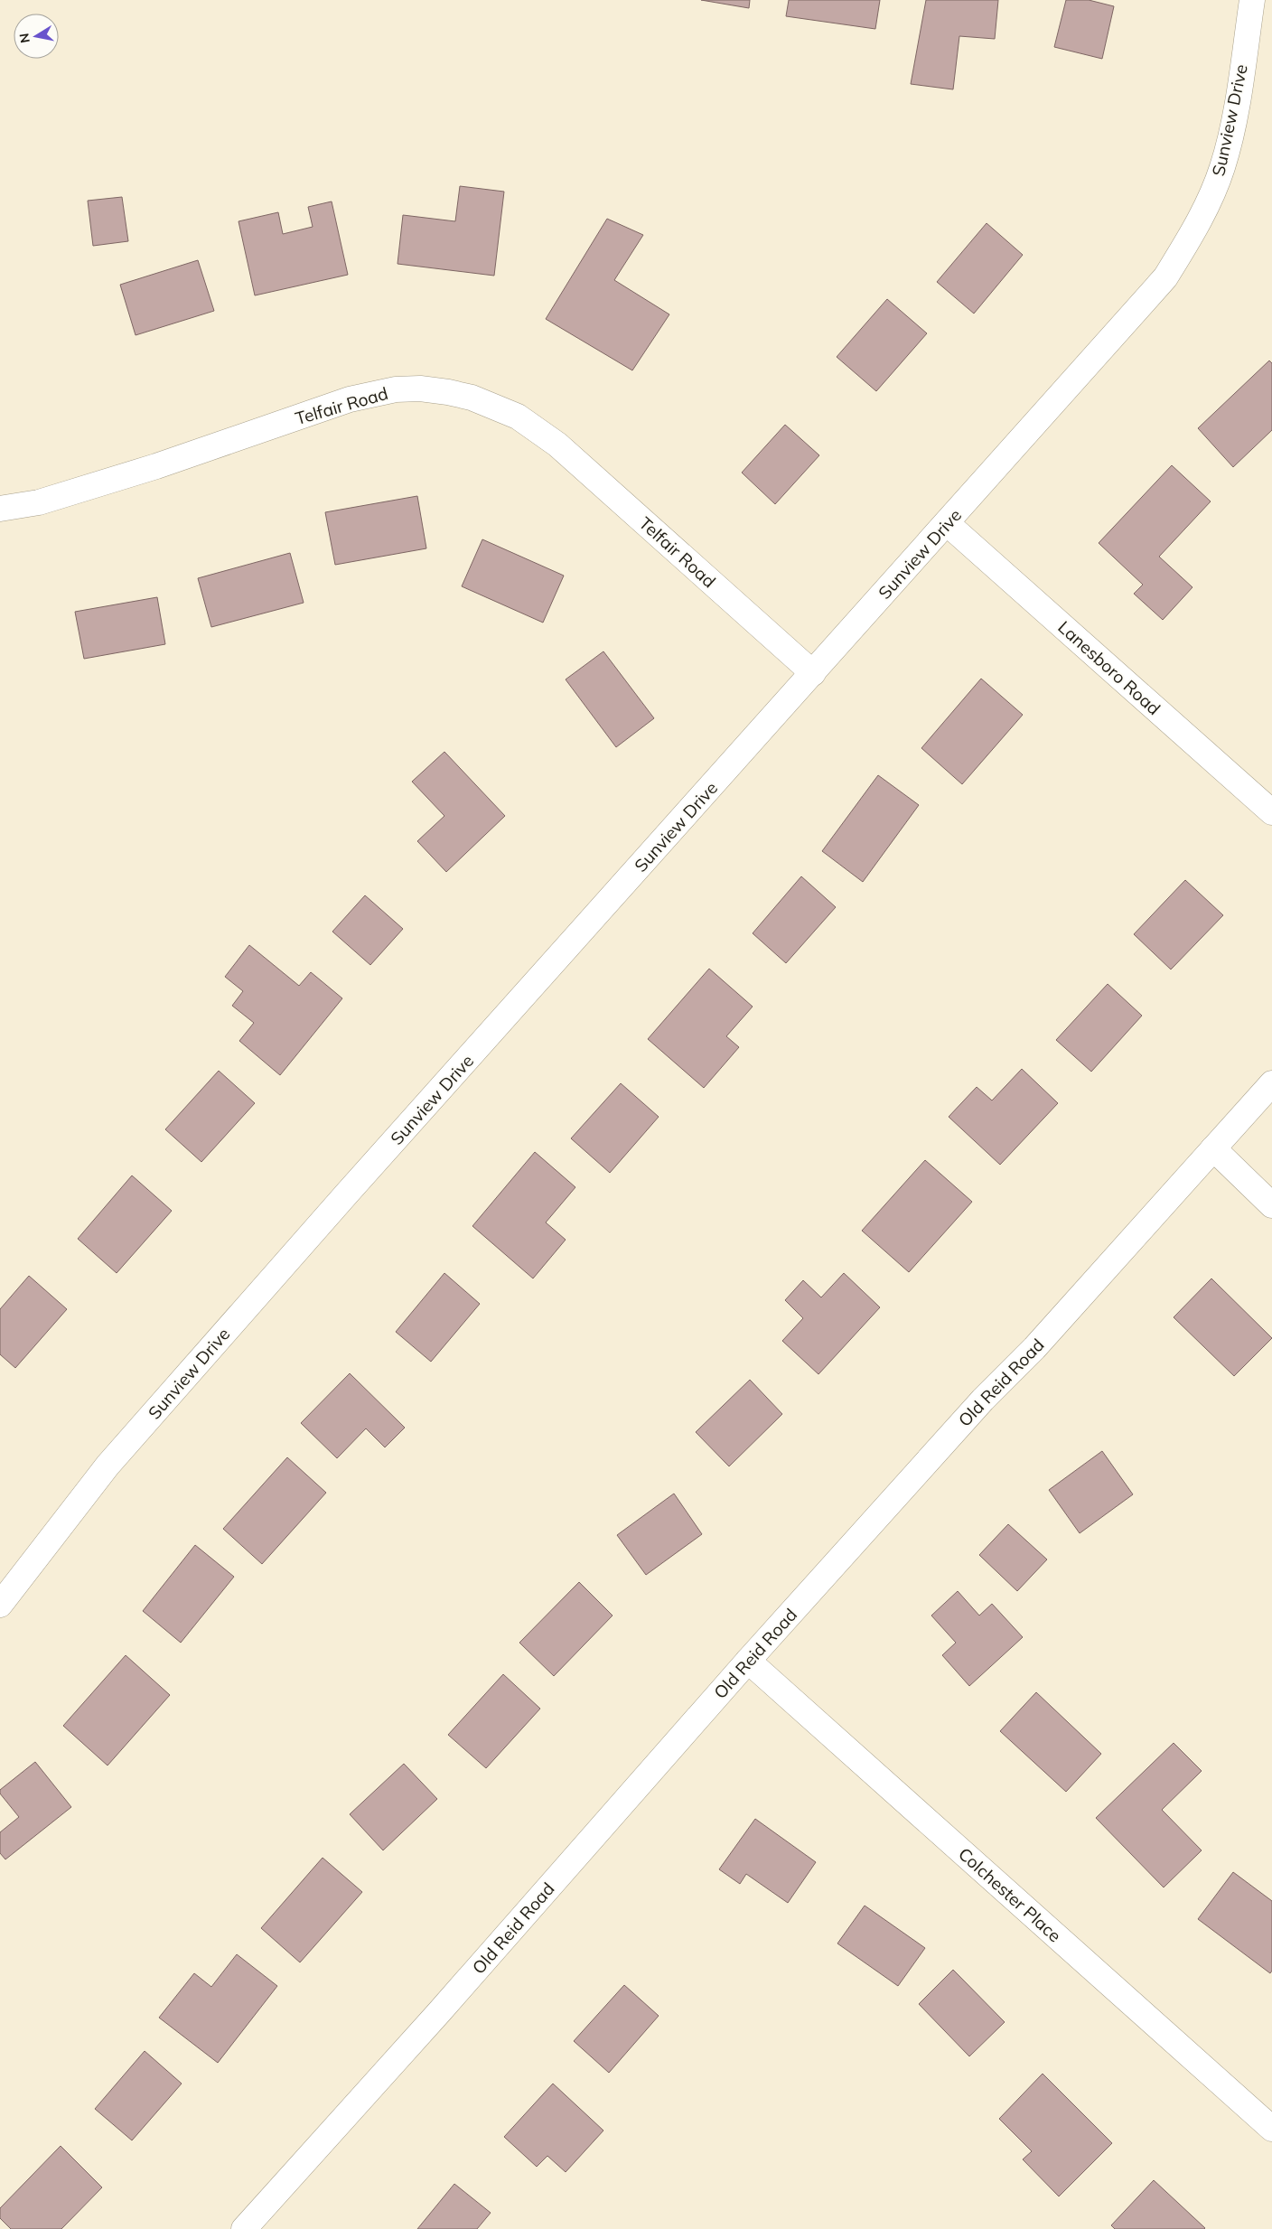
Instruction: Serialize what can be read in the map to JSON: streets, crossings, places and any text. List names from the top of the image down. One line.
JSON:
{"streets":{"street":["Sunview Drive","Telfair Road","Lanesboro Road","Old Reid Road","Colchester Place"]},"crossings":[["Sunview Drive","Telfair Road"],["Sunview Drive","Lanesboro Road"],["Old Reid Road","Colchester Place"]],"north":"left"}
